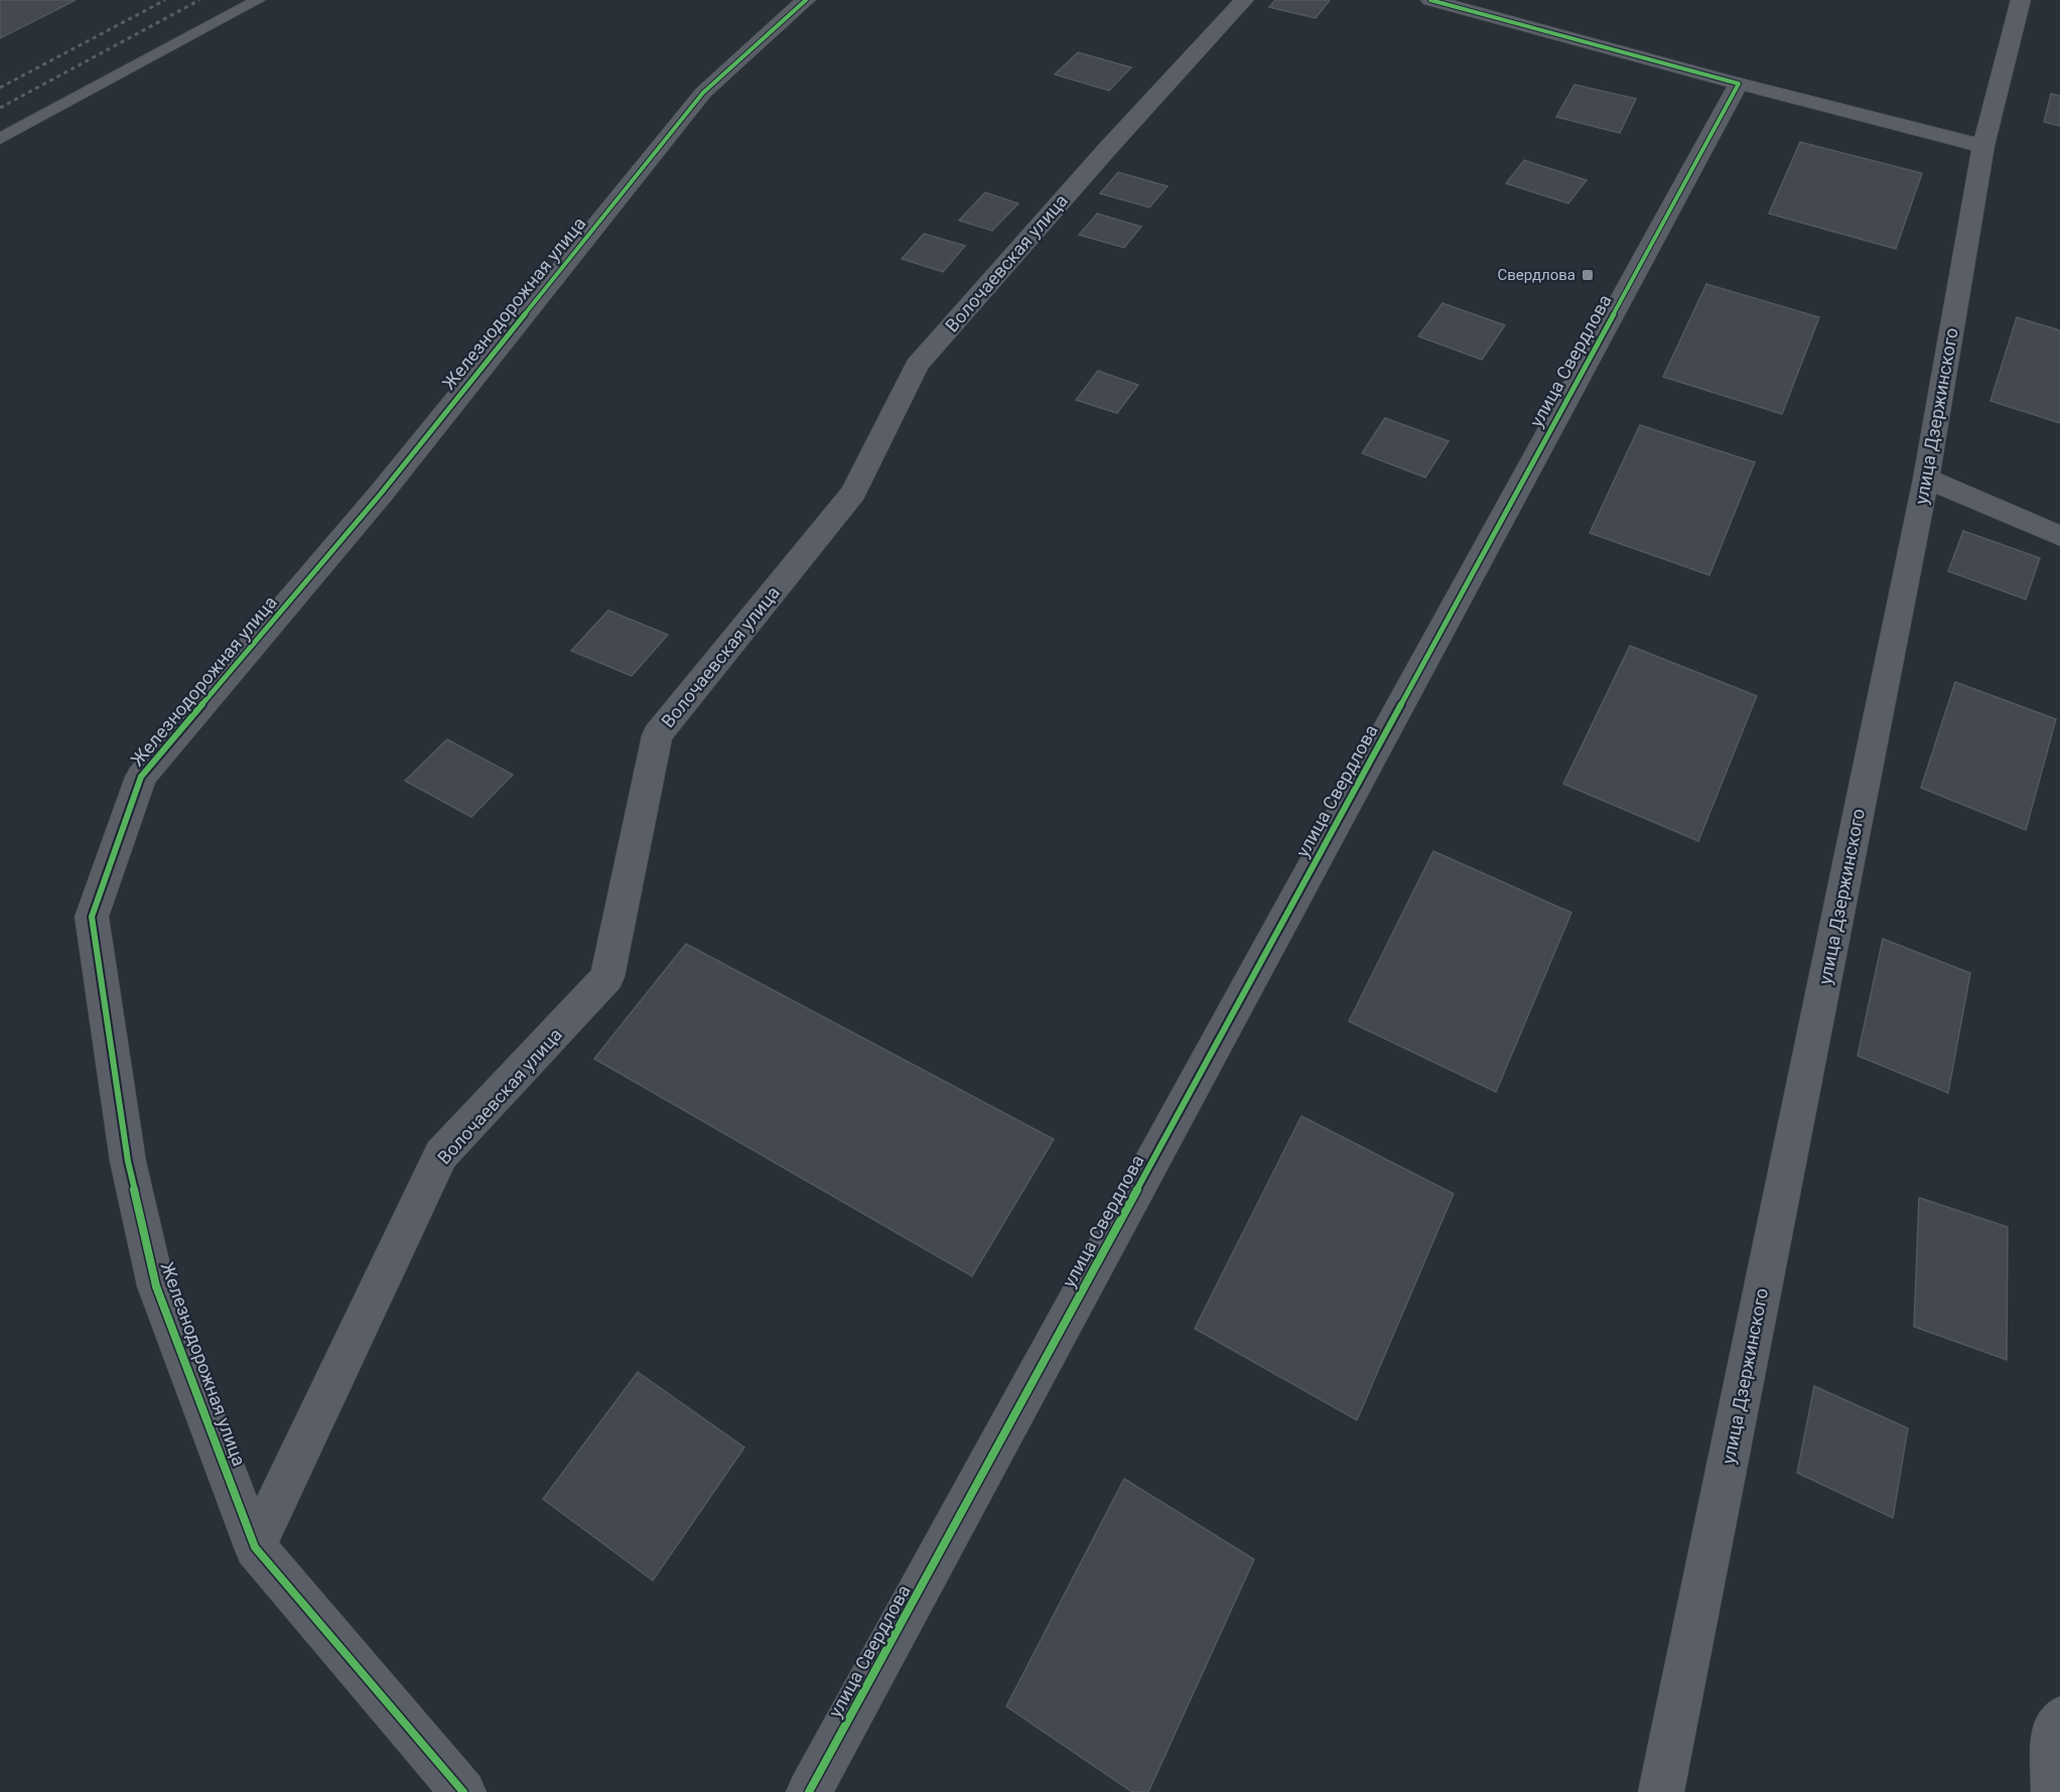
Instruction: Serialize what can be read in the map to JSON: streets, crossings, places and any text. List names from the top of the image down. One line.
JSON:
{"streets":{"street":["Волочаевская улица","Железнодорожная улица","улица Свердлова","улица Дзержинского"]},"crossings":[["Волочаевская улица","Железнодорожная улица"]],"places":{"transit":["Свердлова"]}}
